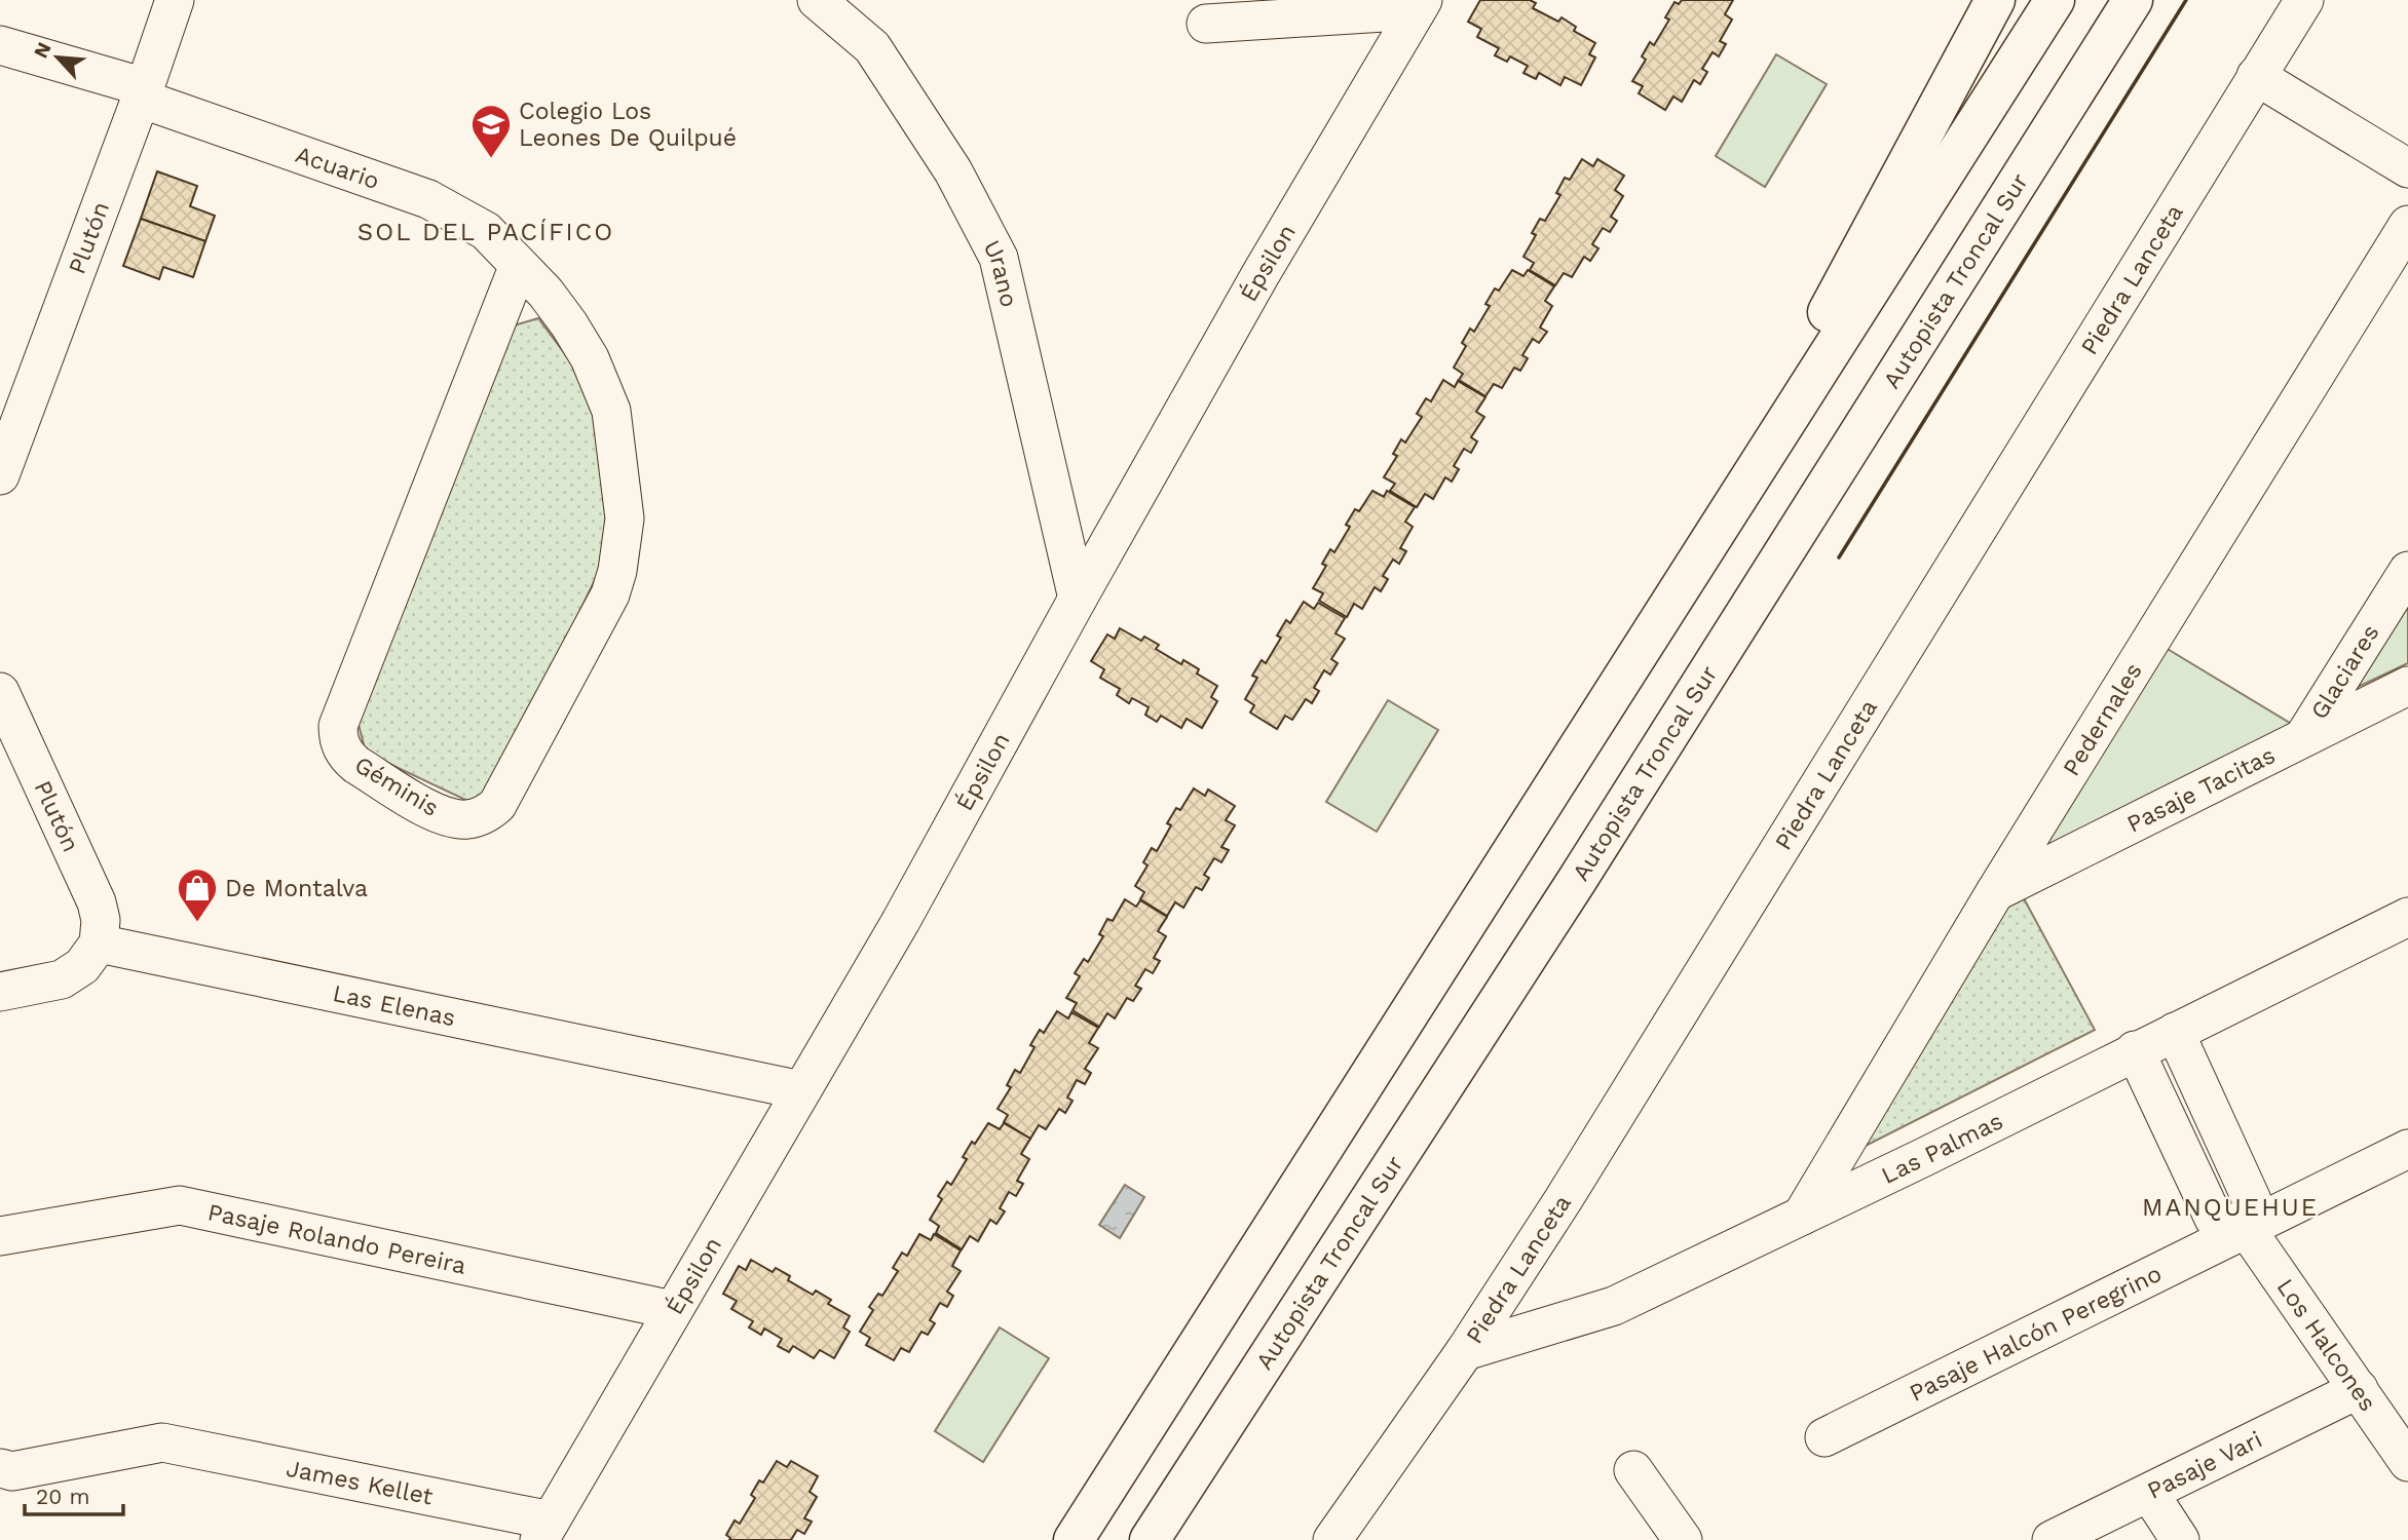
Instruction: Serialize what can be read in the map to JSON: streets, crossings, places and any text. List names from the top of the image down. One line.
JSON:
{"streets":{"highway":["Autopista Troncal Sur"],"street":["Acuario","Plutón","Épsilon","Urano","Piedra Lanceta","Glaciares","Pedernales","Géminis","Pasaje Tacitas","Las Elenas","Las Palmas","Pasaje Rolando Pereira","Pasaje Halcón Peregrino","Los Halcones","Pasaje Vari","James Kellet"]},"crossings":[["Acuario","Plutón"],["Acuario","Géminis"],["Plutón","Las Elenas"],["Épsilon","Urano"],["Épsilon","Las Elenas"],["Épsilon","Pasaje Rolando Pereira"],["Épsilon","James Kellet"],["Piedra Lanceta","Las Palmas"],["Glaciares","Pasaje Tacitas"],["Pedernales","Pasaje Tacitas"],["Pedernales","Las Palmas"],["Pasaje Halcón Peregrino","Los Halcones"],["Los Halcones","Pasaje Vari"]],"districts":["SOL DEL PACÍFICO","MANQUEHUE"],"places":{"school or university":["Colegio Los Leones De Quilpué"],"shop":["De Montalva"]},"scale_bar":"20 m","north":"top left"}
